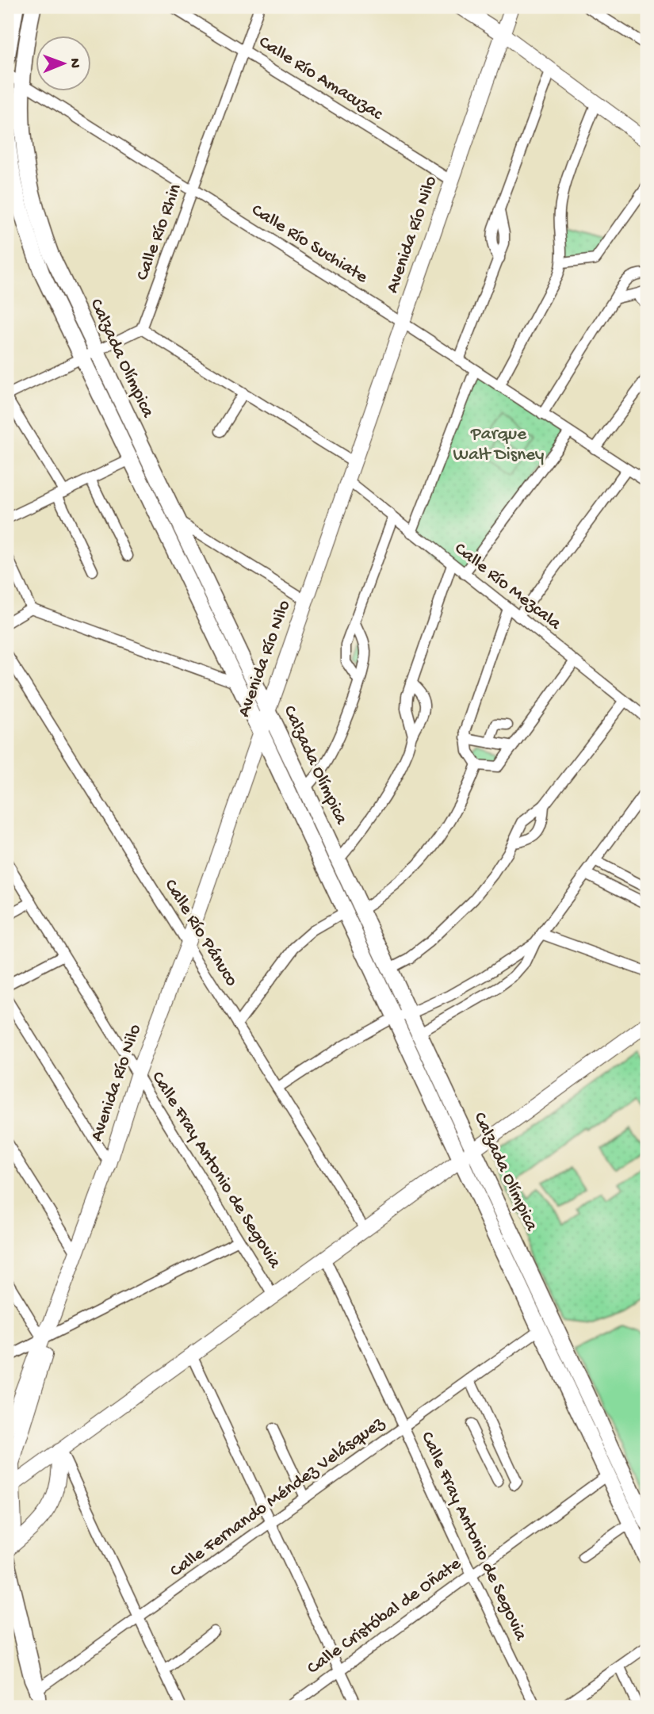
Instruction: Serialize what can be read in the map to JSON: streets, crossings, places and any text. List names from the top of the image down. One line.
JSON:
{"streets":{"main road":["Calzada Olímpica"],"street":["Calle Río Amacuzac","Calle Río Rhin","Avenida Río Nilo","Calle Río Suchiate","Calle Río Mezcala","Calle Río Pánuco","Calle Fray Antonio de Segovia","Calle Fernando Méndez Velásquez","Calle Cristóbal de Oñate"]},"crossings":[["Calle Río Amacuzac","Calle Río Rhin"],["Calle Río Amacuzac","Avenida Río Nilo"],["Calle Río Rhin","Calle Río Suchiate"],["Avenida Río Nilo","Calle Río Suchiate"],["Avenida Río Nilo","Calzada Olímpica"],["Avenida Río Nilo","Calle Río Mezcala"],["Avenida Río Nilo","Calle Río Pánuco"],["Avenida Río Nilo","Calle Fray Antonio de Segovia"],["Calle Río Suchiate","Calzada Olímpica"],["Calzada Olímpica","Calle Fernando Méndez Velásquez"],["Calzada Olímpica","Calle Cristóbal de Oñate"],["Calle Fray Antonio de Segovia","Calle Fernando Méndez Velásquez"],["Calle Fray Antonio de Segovia","Calle Cristóbal de Oñate"]],"parks":["Parque Walt Disney"],"north":"right"}
